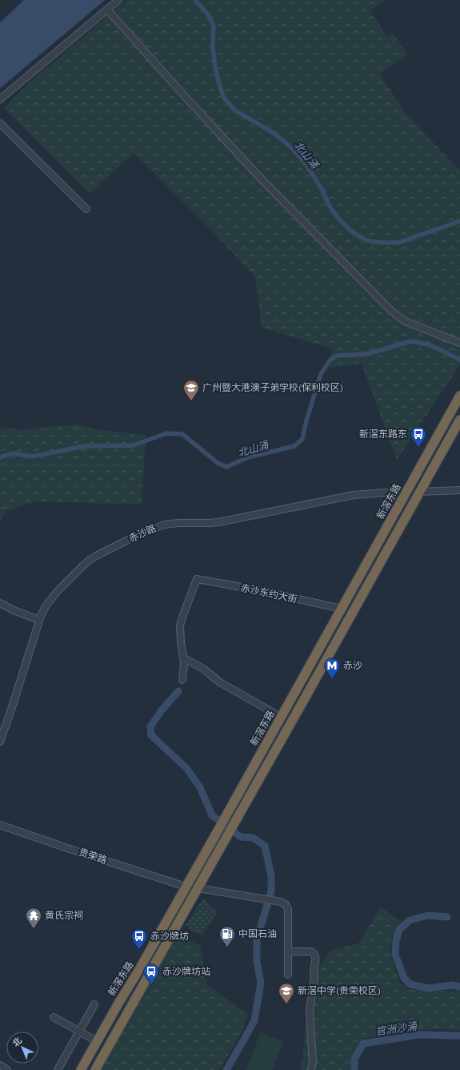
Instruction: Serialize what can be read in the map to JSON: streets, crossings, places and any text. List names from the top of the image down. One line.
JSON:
{"streets":{"highway":["新滘东路"],"street":["赤沙路","赤沙东约大街","贵荣路"]},"crossings":[["新滘东路","赤沙路"],["新滘东路","赤沙东约大街"],["新滘东路","贵荣路"]],"water":["北山涌","官洲沙涌"],"places":{"school or university":["广州暨大港澳子弟学校(保利校区)","新滘中学(贵荣校区)"],"bus stop":["新滘东路东","赤沙牌坊","赤沙牌坊站"],"metro station":["赤沙"],"temple":["黄氏宗祠"],"fuel station":["中国石油"]},"north":"top left"}
